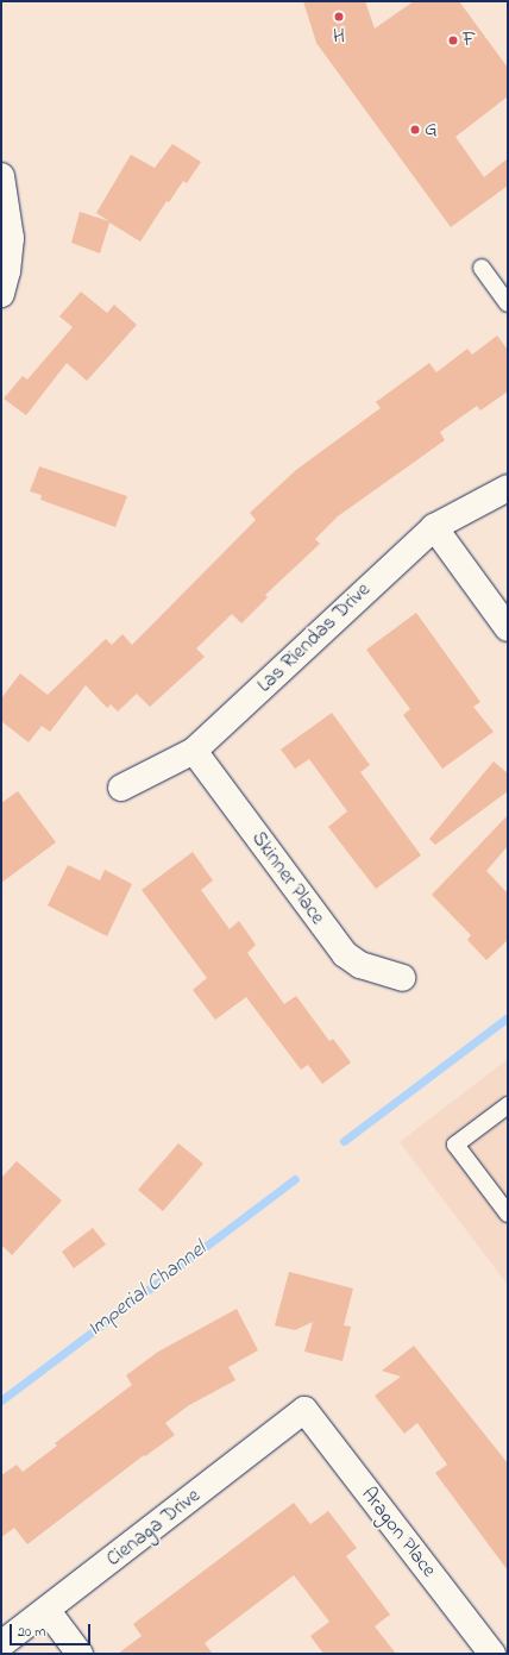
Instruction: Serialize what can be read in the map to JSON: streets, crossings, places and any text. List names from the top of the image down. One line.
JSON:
{"streets":{"street":["Las Riendas Drive","Skinner Place","Cienaga Drive","Aragon Place"]},"crossings":[["Las Riendas Drive","Skinner Place"],["Cienaga Drive","Aragon Place"]],"water":["Imperial Channel"],"places":["H","F","G"],"scale_bar":"20 m"}
